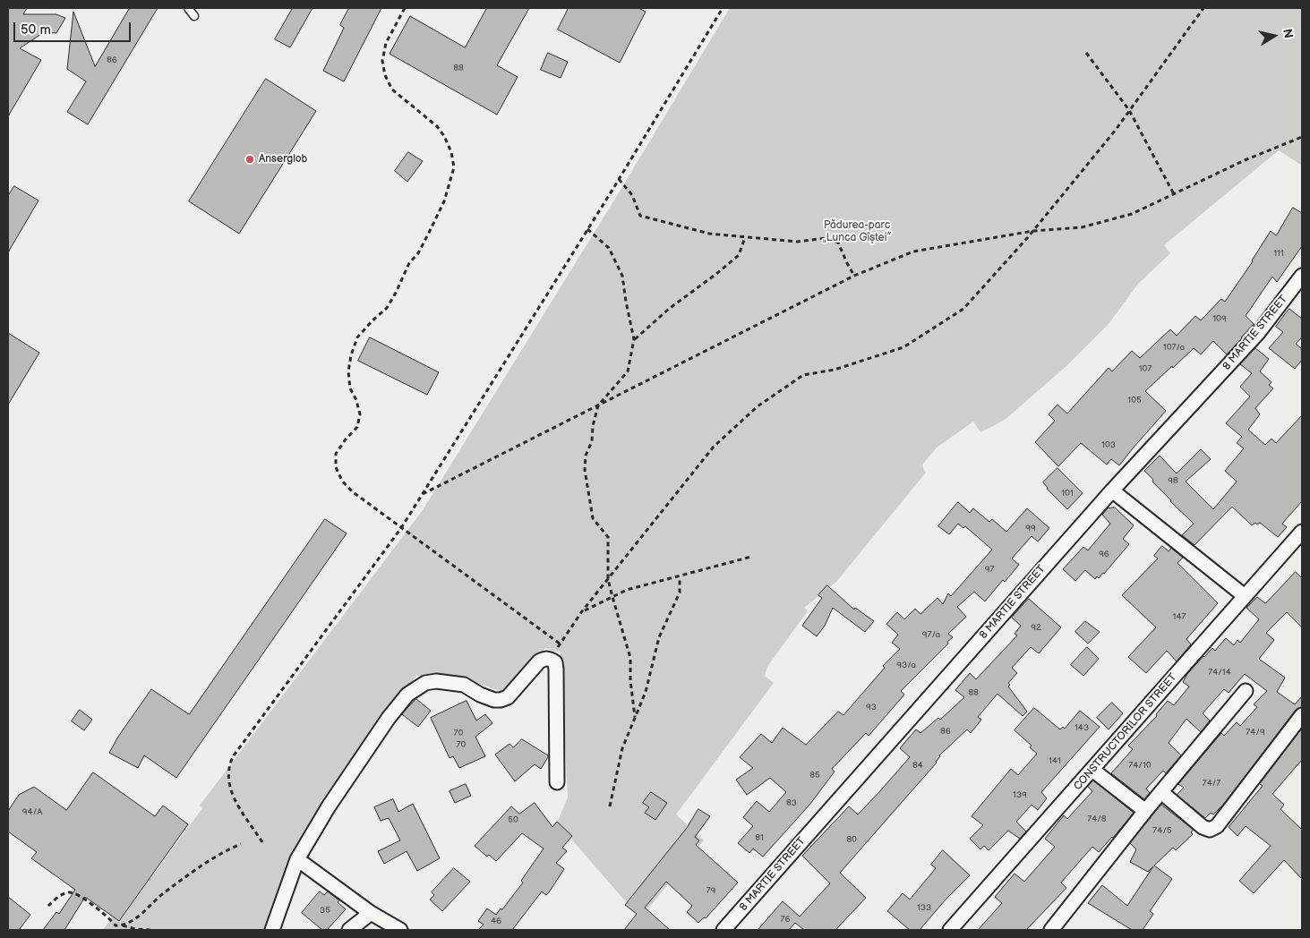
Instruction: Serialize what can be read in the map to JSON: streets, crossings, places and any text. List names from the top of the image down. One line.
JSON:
{"streets":{"street":["8 MARTIE STREET","CONSTRUCTORILOR STREET"]},"parks":["Pădurea-parc „Lunca Gîștei”"],"places":["Anserglob"],"house_numbers":["86","88","111","109","107/a","107","105","103","98","101","99","96","97","147","92","97/a","93/a","74/14","88","93","143","86","74/9","70","70","141","84","74/10","85","74/7","139","83","94/A","74/8","50","74/5","81","80","79","133","35","76","46"],"scale_bar":"50 m","north":"right"}
